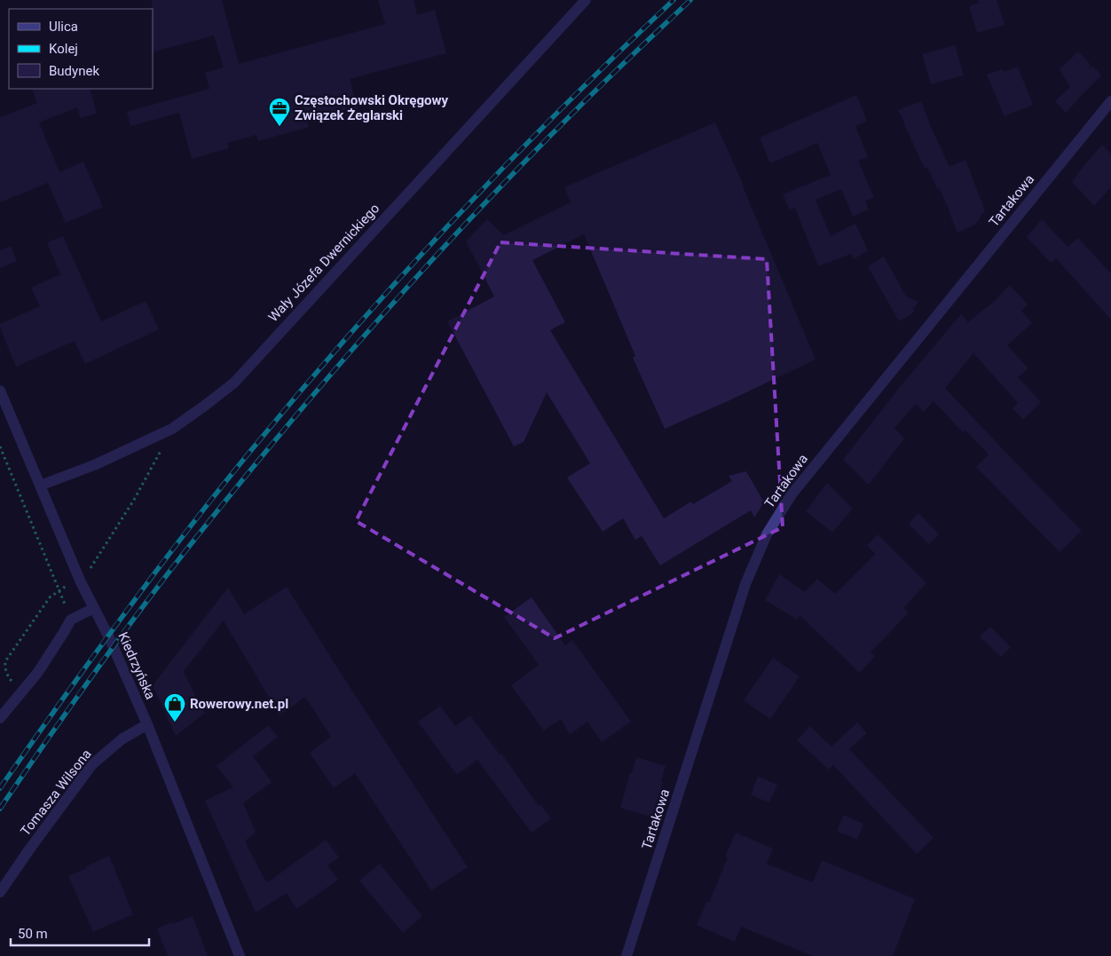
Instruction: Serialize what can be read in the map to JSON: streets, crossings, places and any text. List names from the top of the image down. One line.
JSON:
{"streets":{"street":["Tartakowa","Wały Józefa Dwernickiego","Kiedrzyńska","Tomasza Wilsona"]},"crossings":[["Wały Józefa Dwernickiego","Kiedrzyńska"],["Kiedrzyńska","Tomasza Wilsona"]],"places":{"office":["Częstochowski Okręgowy Związek Żeglarski"],"shop":["Rowerowy.net.pl"]},"legend":["Ulica","Kolej","Budynek"],"scale_bar":"50 m"}
